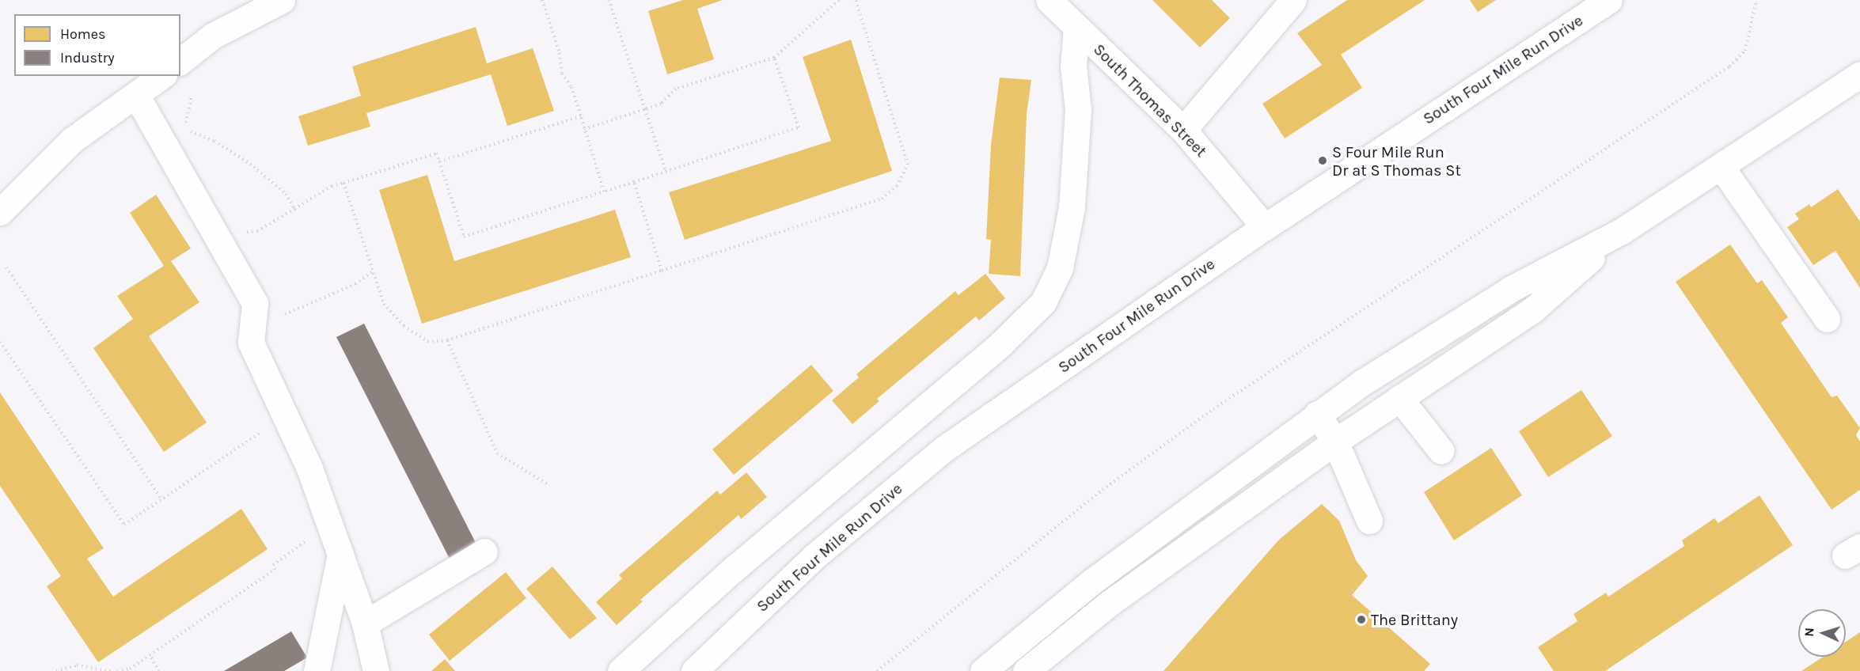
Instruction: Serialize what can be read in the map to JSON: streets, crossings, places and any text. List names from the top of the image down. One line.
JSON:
{"streets":{"street":["South Four Mile Run Drive","South Thomas Street"]},"crossings":[["South Four Mile Run Drive","South Thomas Street"]],"places":["S Four Mile Run Dr at S Thomas St","The Brittany"],"legend":["Homes","Industry"],"north":"left"}
